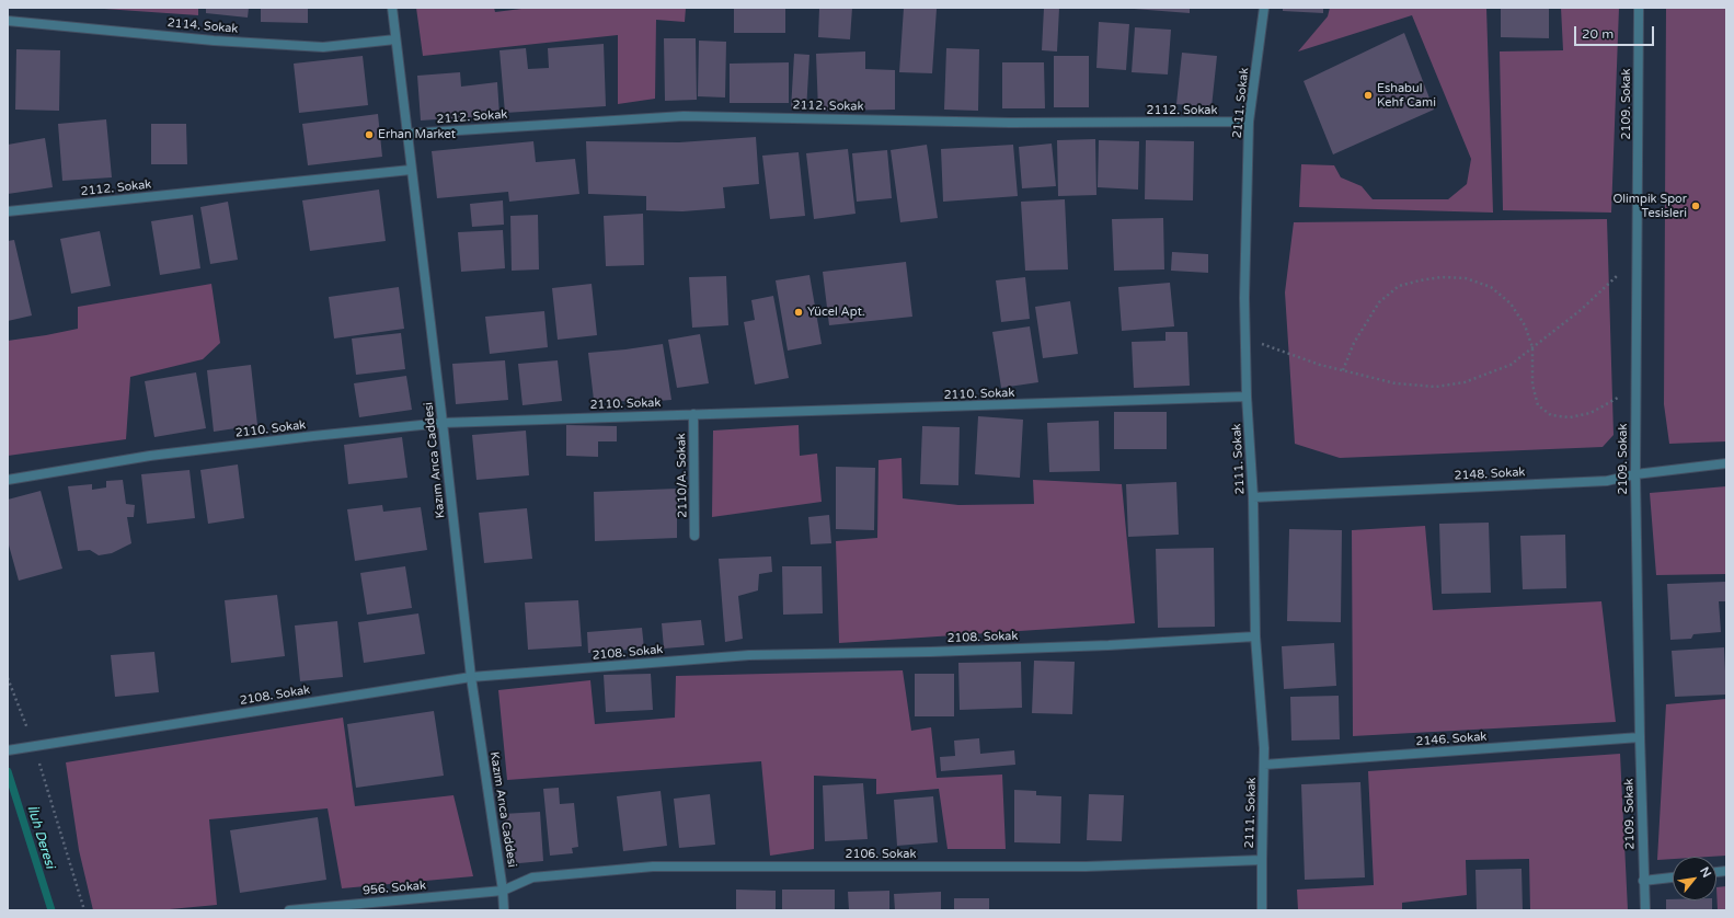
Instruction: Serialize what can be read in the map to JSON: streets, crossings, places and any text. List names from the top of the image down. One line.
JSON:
{"streets":{"street":["2114. Sokak","2111. Sokak","2109. Sokak","2112. Sokak","2110. Sokak","Kazım Arıca Caddesi","2148. Sokak","2110/A. Sokak","2108. Sokak","2146. Sokak","2106. Sokak","956. Sokak"]},"crossings":[["2114. Sokak","Kazım Arıca Caddesi"],["2111. Sokak","2112. Sokak"],["2111. Sokak","2110. Sokak"],["2111. Sokak","2148. Sokak"],["2111. Sokak","2108. Sokak"],["2111. Sokak","2146. Sokak"],["2111. Sokak","2106. Sokak"],["2109. Sokak","2148. Sokak"],["2109. Sokak","2146. Sokak"],["2112. Sokak","Kazım Arıca Caddesi"],["2110. Sokak","Kazım Arıca Caddesi"],["2110. Sokak","2110/A. Sokak"],["Kazım Arıca Caddesi","2108. Sokak"],["Kazım Arıca Caddesi","2106. Sokak"],["Kazım Arıca Caddesi","956. Sokak"],["2106. Sokak","956. Sokak"]],"water":["İluh Deresi"],"places":["Eshabul Kehf Cami","Erhan Market","Olimpik Spor Tesisleri","Yücel Apt."],"scale_bar":"20 m","north":"top right"}
